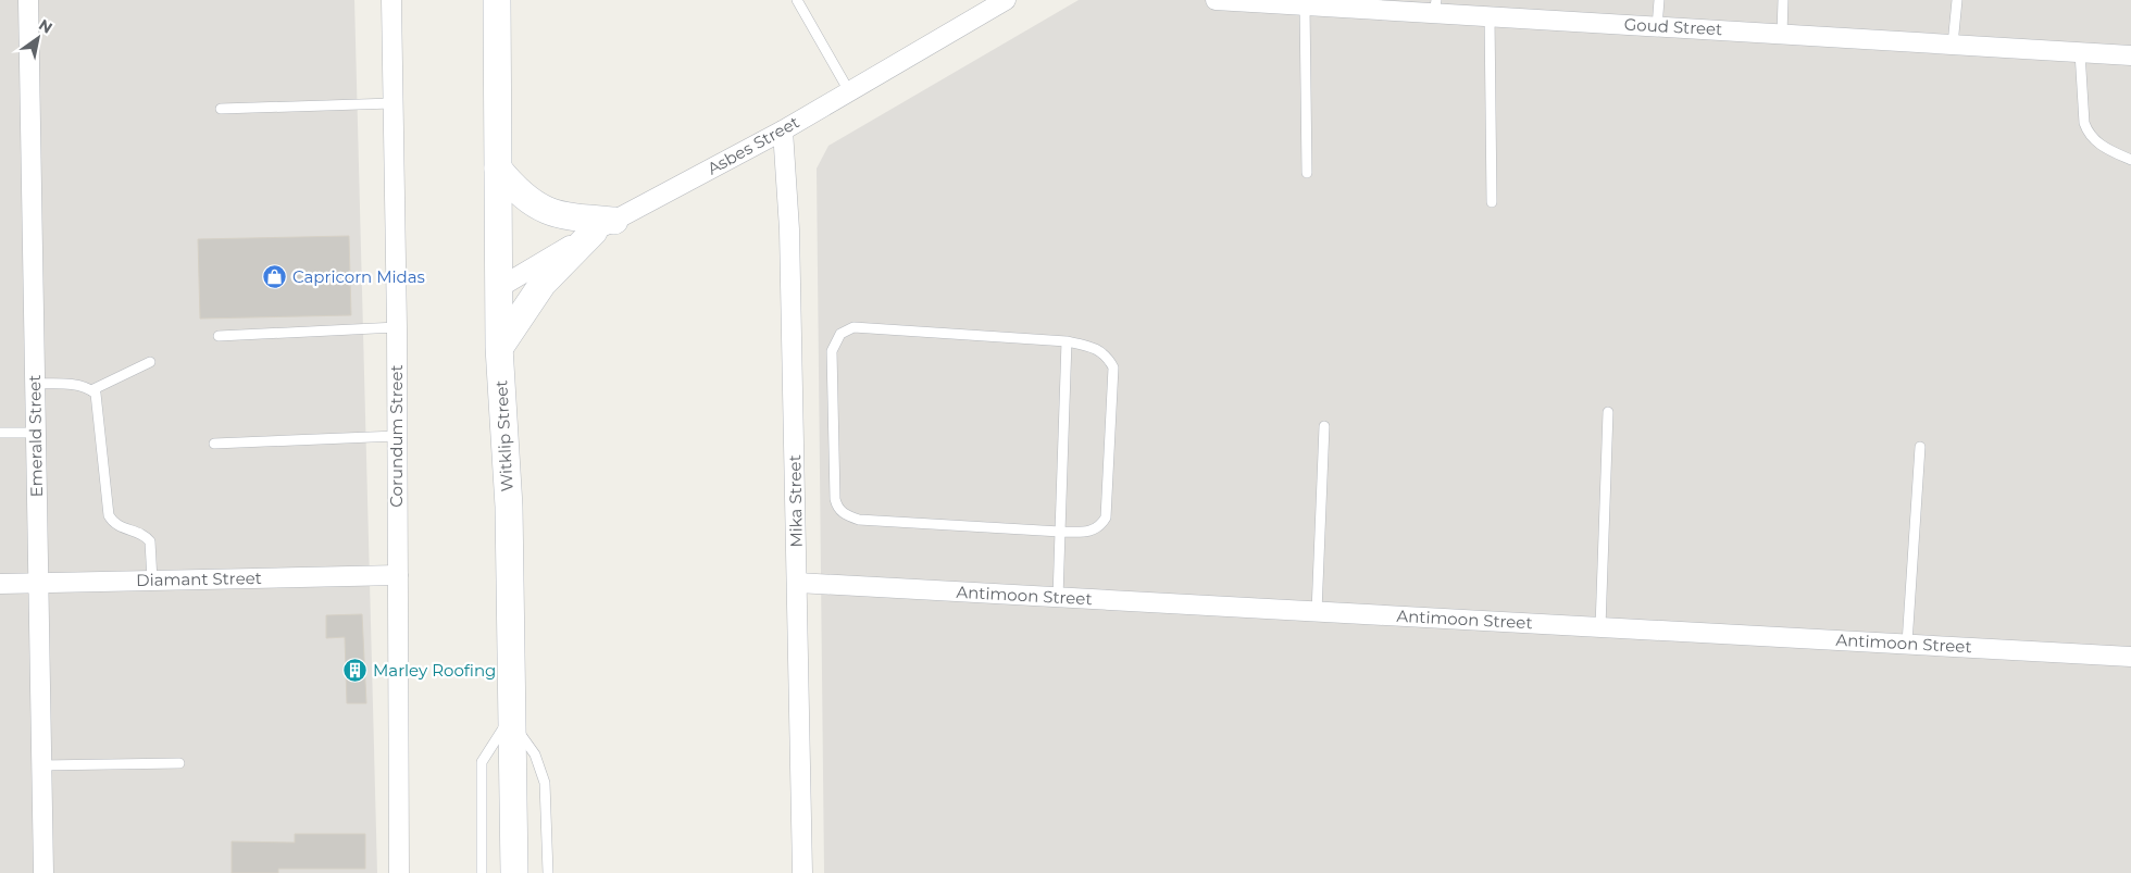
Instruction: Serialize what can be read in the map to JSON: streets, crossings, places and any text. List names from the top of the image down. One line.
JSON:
{"streets":{"main road":["Witklip Street"],"street":["Goud Street","Asbes Street","Emerald Street","Corundum Street","Mika Street","Diamant Street","Antimoon Street"]},"crossings":[["Asbes Street","Witklip Street"],["Asbes Street","Mika Street"],["Emerald Street","Diamant Street"],["Corundum Street","Diamant Street"],["Mika Street","Antimoon Street"]],"places":{"shop":["Capricorn Midas"],"building":["Marley Roofing"]},"north":"top right"}
